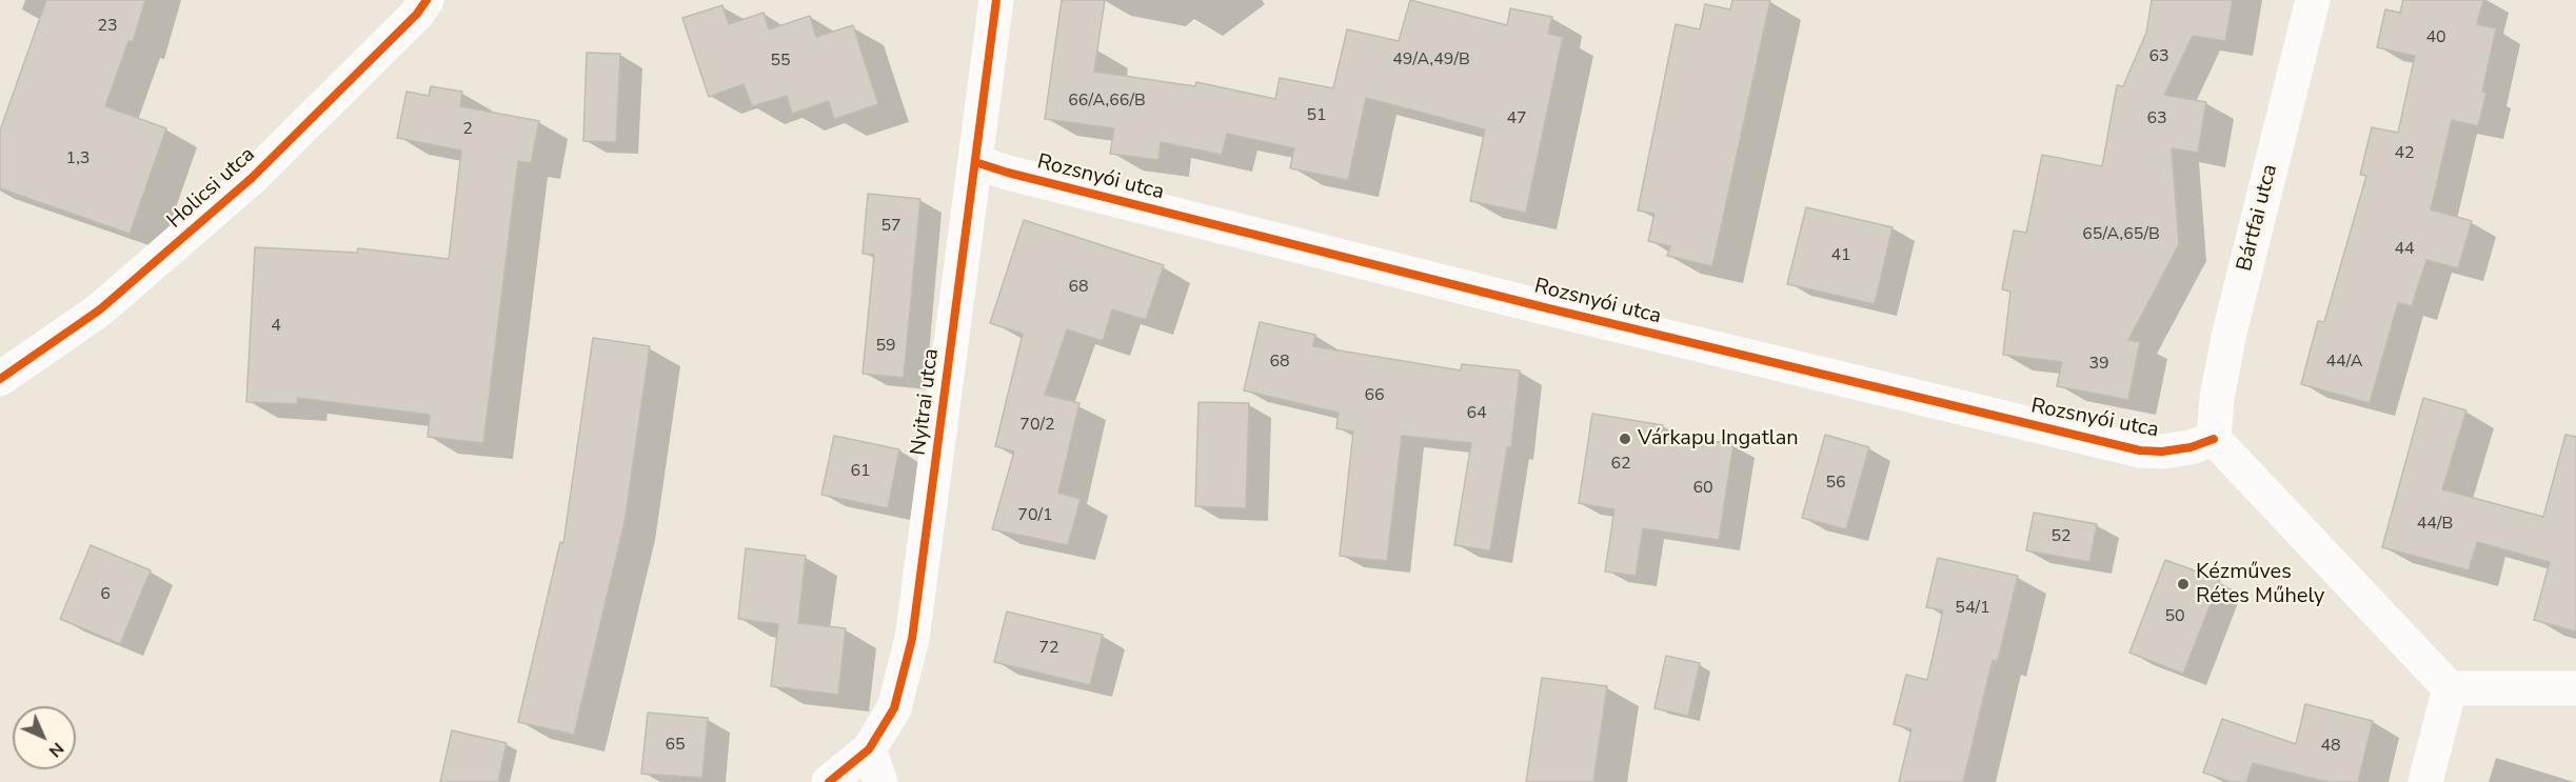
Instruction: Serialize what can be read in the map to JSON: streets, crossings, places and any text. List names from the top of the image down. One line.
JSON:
{"streets":{"street":["Rozsnyói utca","Holicsi utca","Bártfai utca","Nyitrai utca"]},"crossings":[["Rozsnyói utca","Bártfai utca"],["Rozsnyói utca","Nyitrai utca"]],"places":["Várkapu Ingatlan","Kézműves Rétes Műhely"],"house_numbers":["23","40","63","49/A,49/B","55","66/A,66/B","51","47","63","2","42","1,3","57","65/A,65/B","44","41","68","4","59","68","44/A","39","66","64","70/2","62","61","56","60","70/1","44/B","52","6","54/1","50","72","65","48"],"north":"bottom right"}
